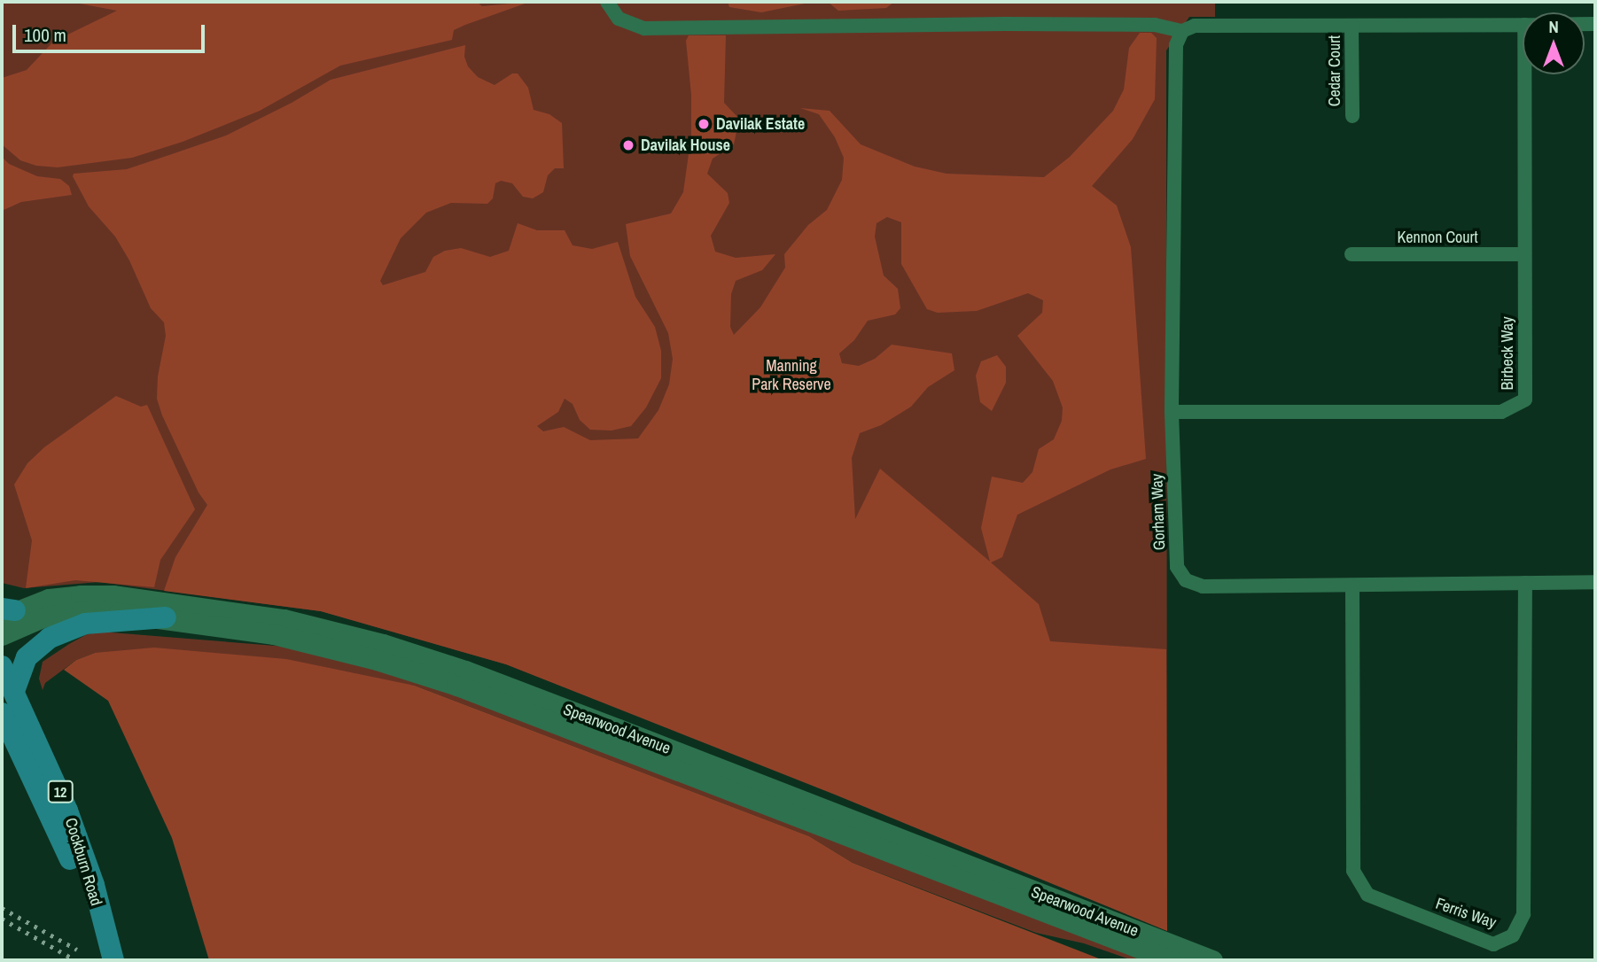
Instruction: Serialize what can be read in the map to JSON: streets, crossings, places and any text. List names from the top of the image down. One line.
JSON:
{"streets":{"main road":["Spearwood Avenue","12","Cockburn Road"],"street":["Cedar Court","Kennon Court","Birbeck Way","Gorham Way","Ferris Way"]},"crossings":[["Kennon Court","Birbeck Way"],["Birbeck Way","Gorham Way"],["Gorham Way","Ferris Way"]],"parks":["Manning Park Reserve"],"places":["Davilak Estate","Davilak House"],"scale_bar":"100 m","north":"top"}
